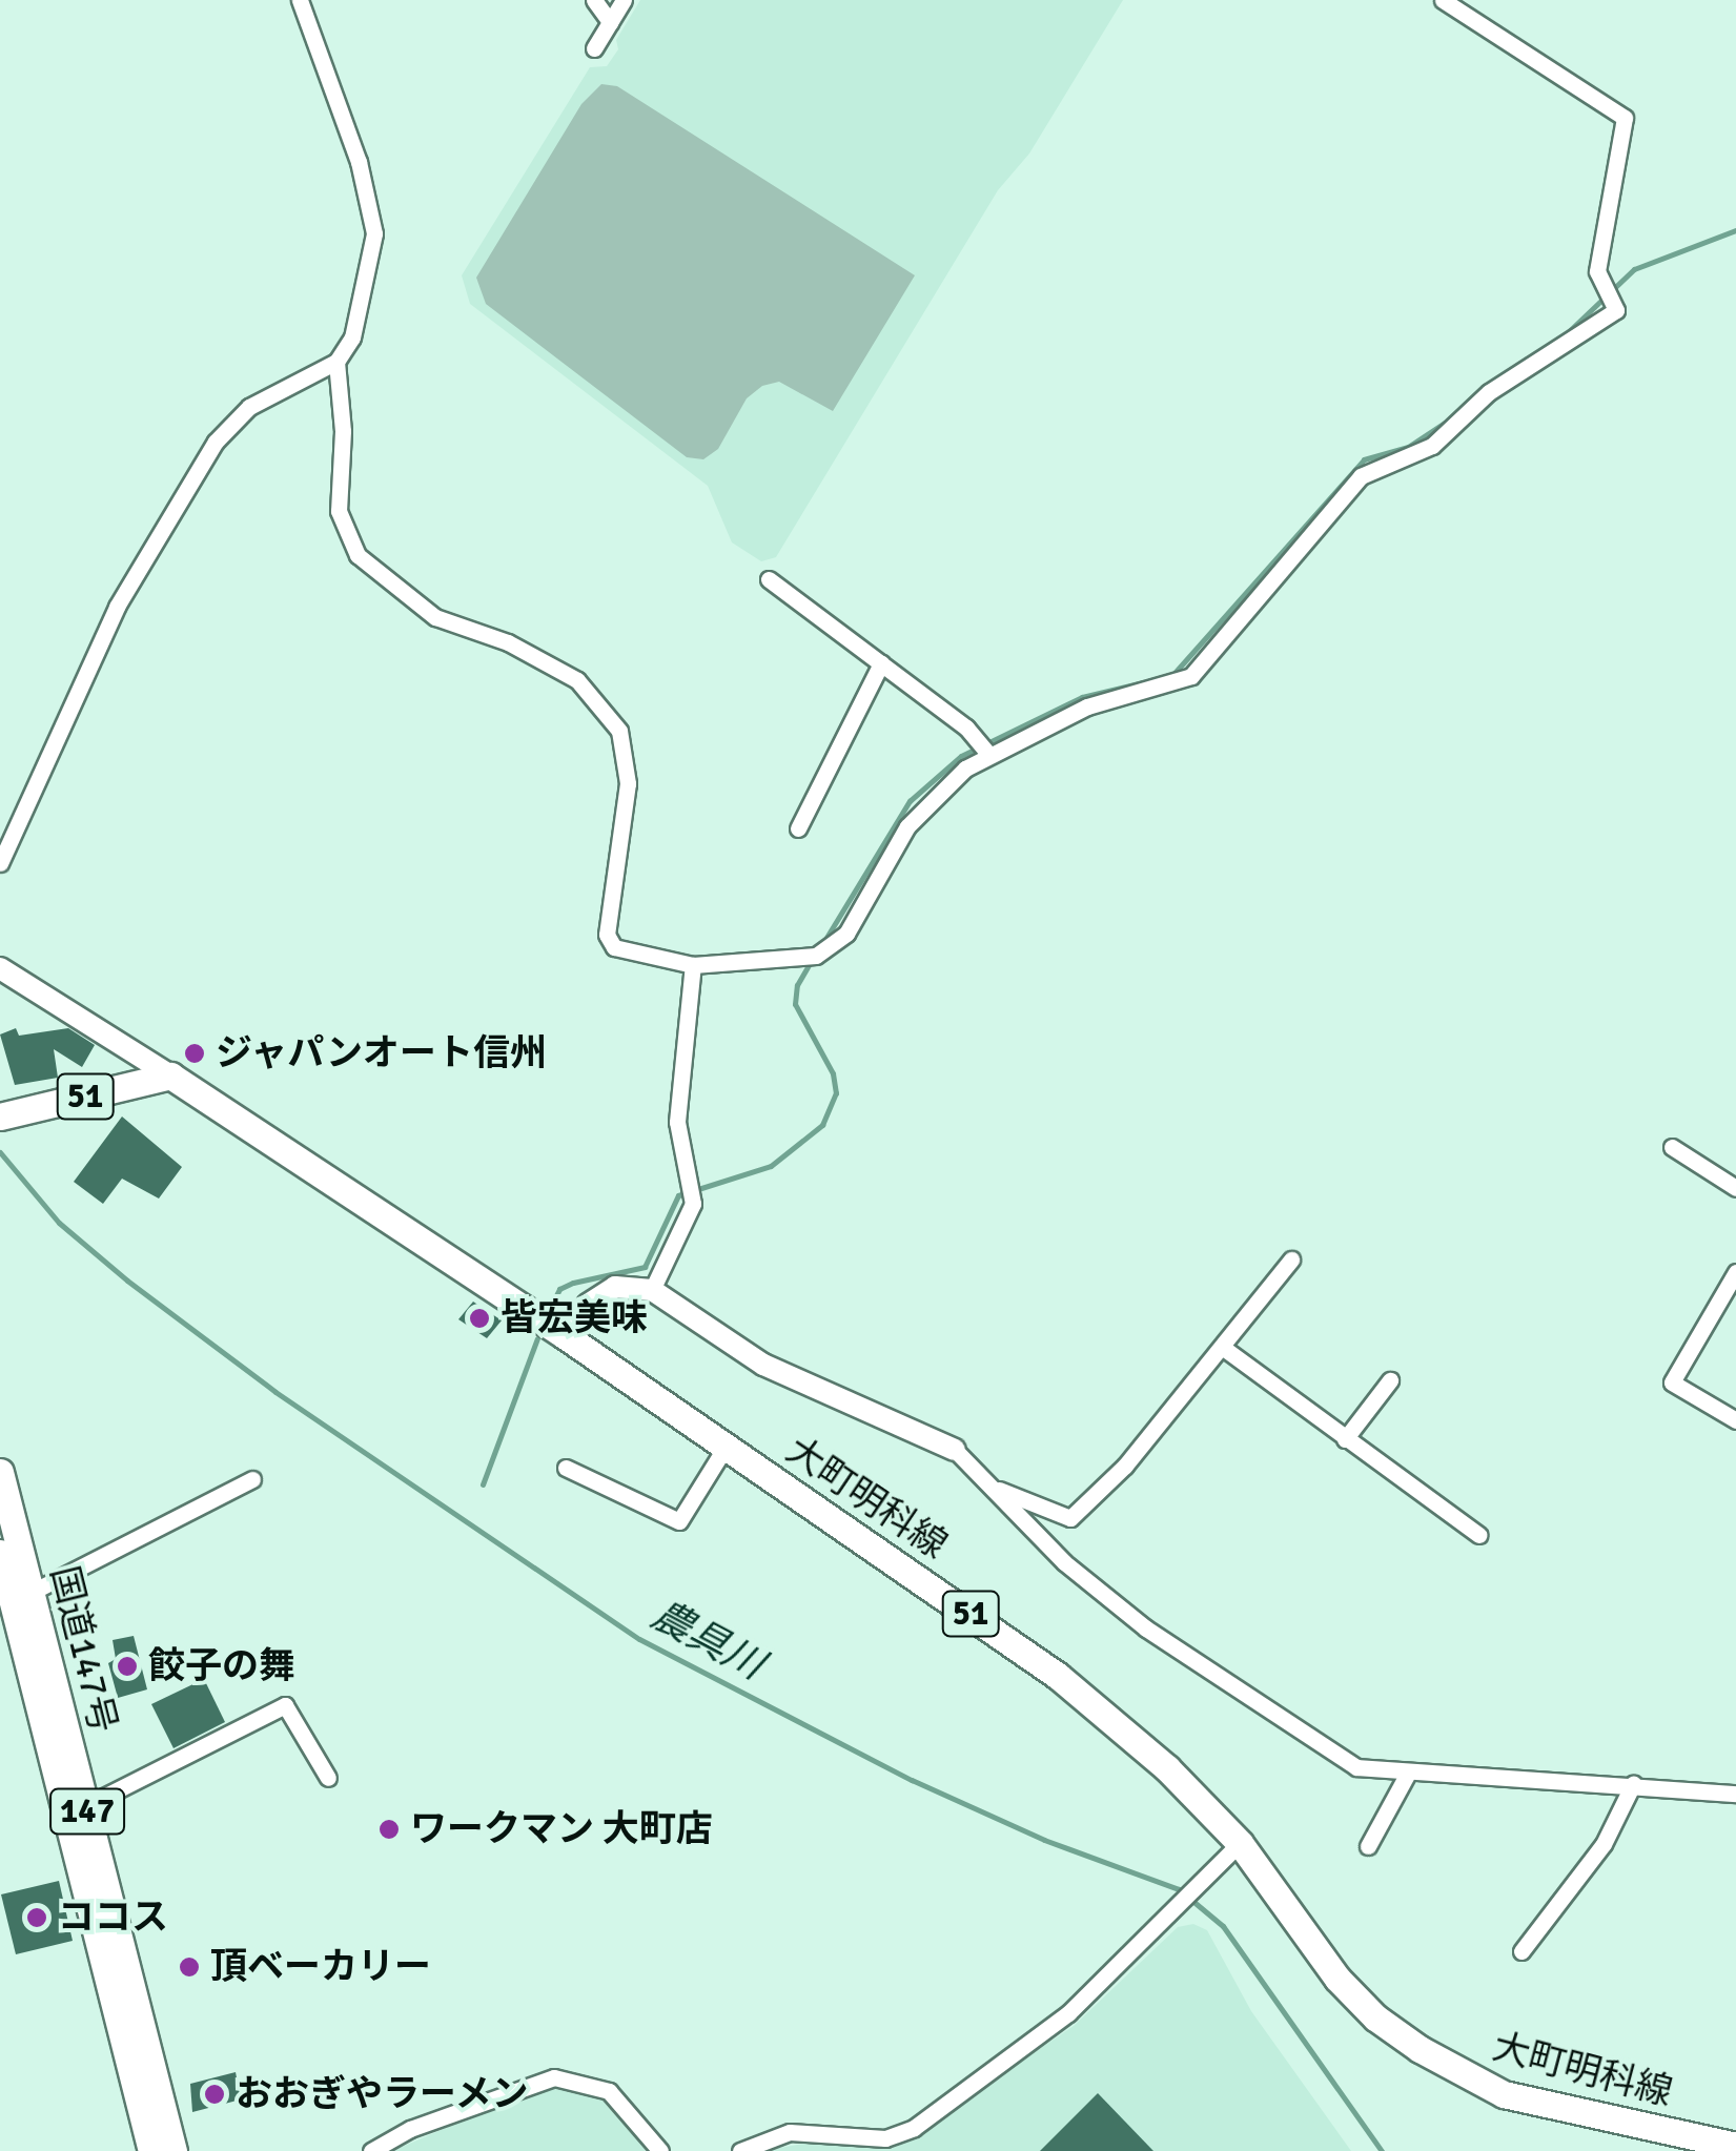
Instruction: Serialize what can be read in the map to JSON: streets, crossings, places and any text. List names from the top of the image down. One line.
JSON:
{"streets":{"main road":["51","大町明科線","国道147号","147"]},"crossings":[["51","大町明科線"]],"water":["農具川"],"places":["ジャパンオート信州","皆宏美味","餃子の舞","ワークマン 大町店","ココス","頂ベーカリー","おおぎやラーメン"]}
